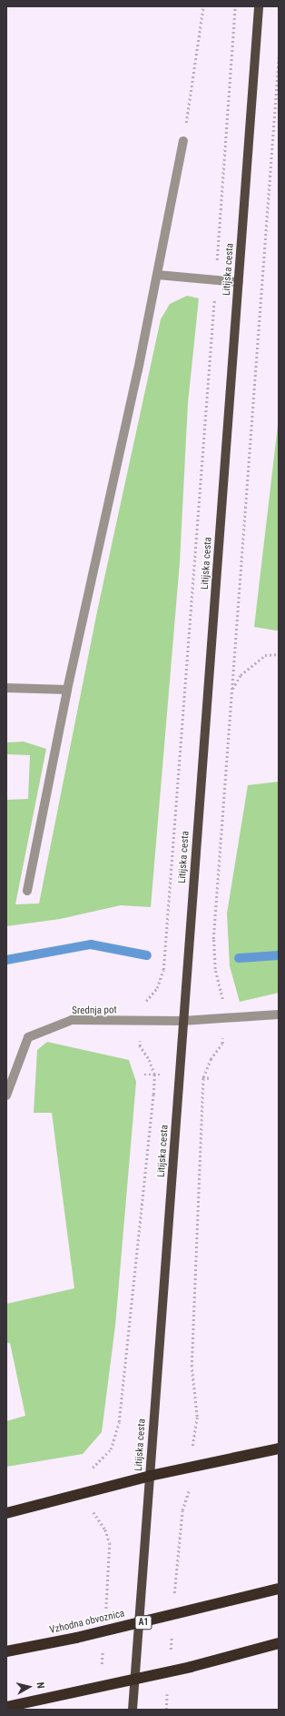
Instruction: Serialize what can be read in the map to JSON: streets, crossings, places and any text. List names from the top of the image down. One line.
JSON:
{"streets":{"highway":["Vzhodna obvoznica","A1"],"main road":["Litijska cesta"],"street":["Srednja pot"]},"crossings":[["Litijska cesta","Srednja pot"]],"north":"right"}
